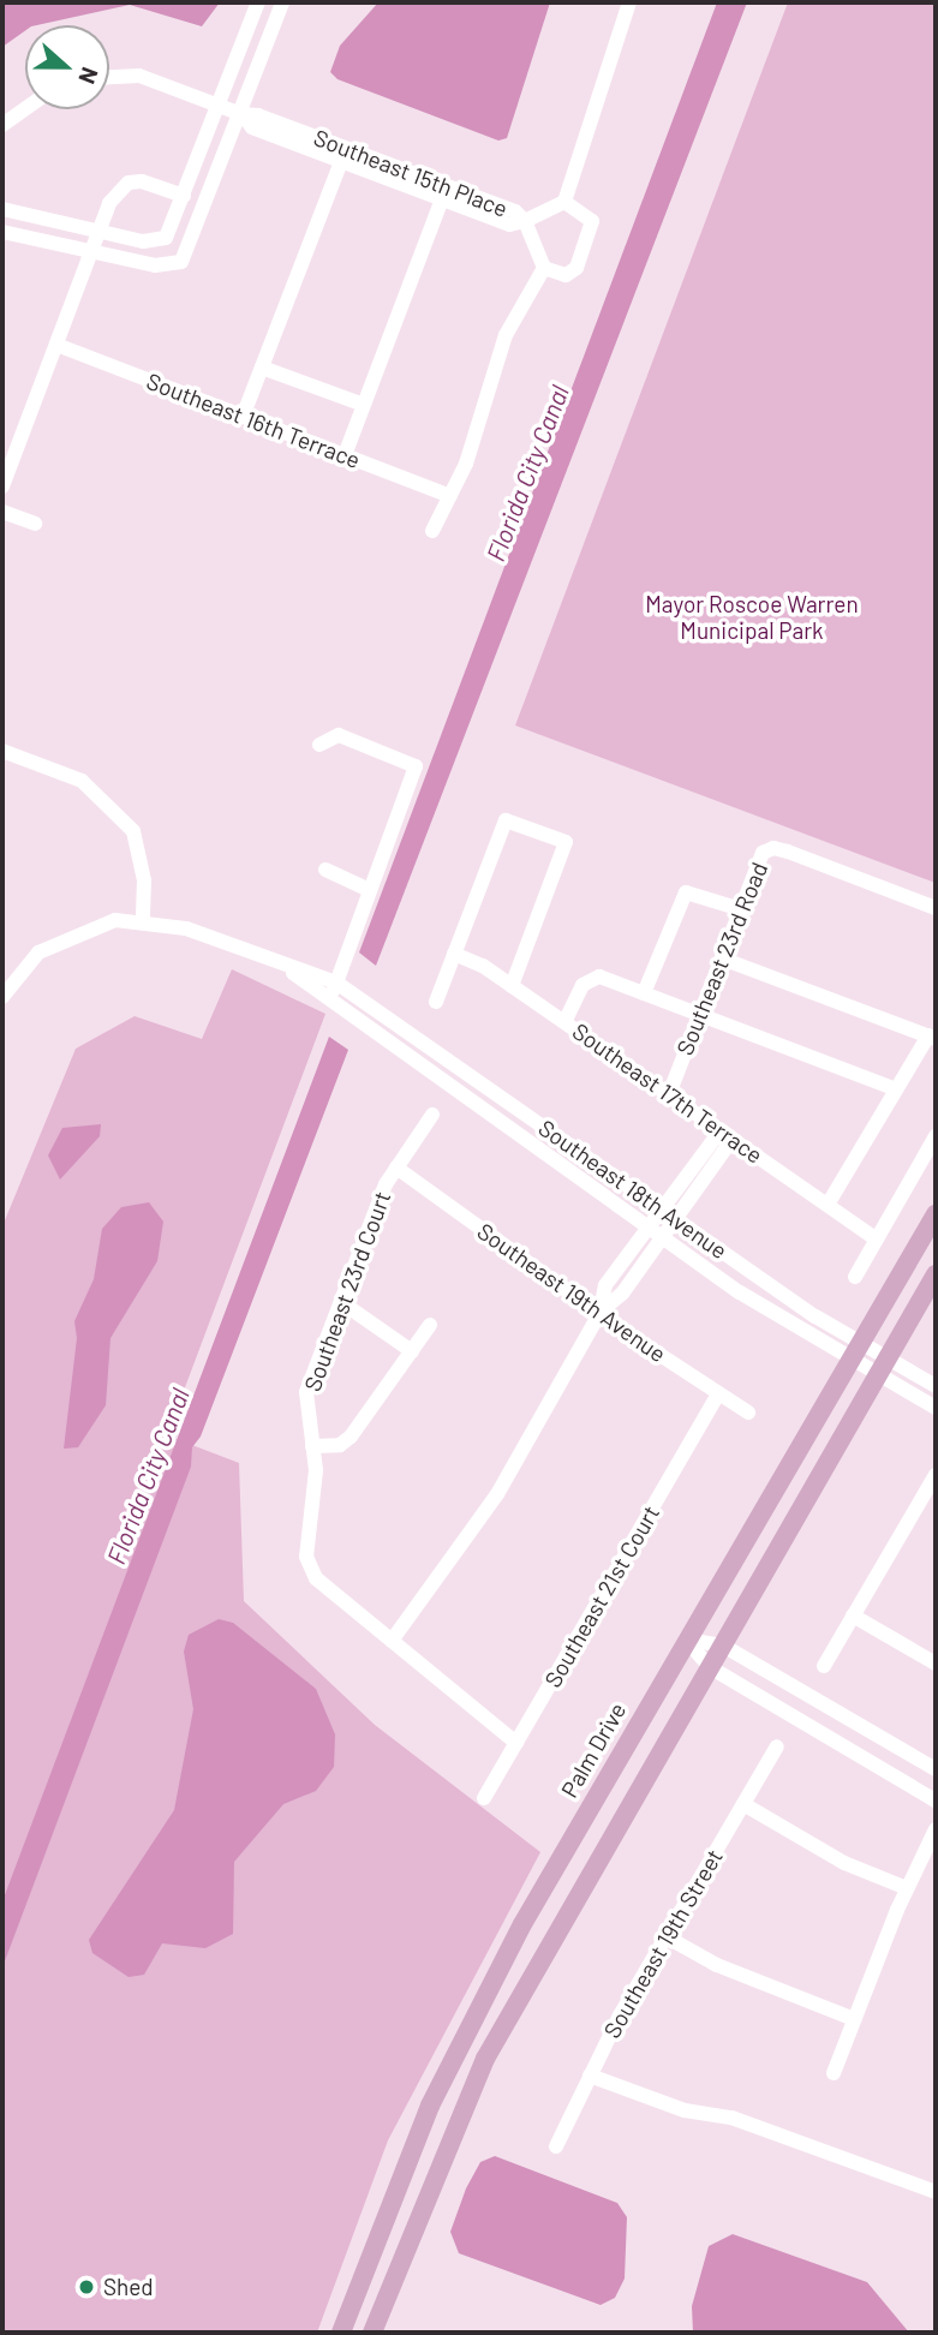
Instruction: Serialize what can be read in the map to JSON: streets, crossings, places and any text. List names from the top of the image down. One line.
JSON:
{"streets":{"main road":["Palm Drive"],"street":["Southeast 15th Place","Southeast 16th Terrace","Southeast 23rd Road","Southeast 17th Terrace","Southeast 18th Avenue","Southeast 23rd Court","Southeast 19th Avenue","Southeast 21st Court","Southeast 19th Street"]},"crossings":[["Southeast 23rd Road","Southeast 17th Terrace"],["Southeast 18th Avenue","Palm Drive"],["Southeast 23rd Court","Southeast 19th Avenue"],["Southeast 19th Avenue","Southeast 21st Court"]],"water":["Florida City Canal"],"parks":["Mayor Roscoe Warren Municipal Park"],"places":["Shed"],"north":"right"}
